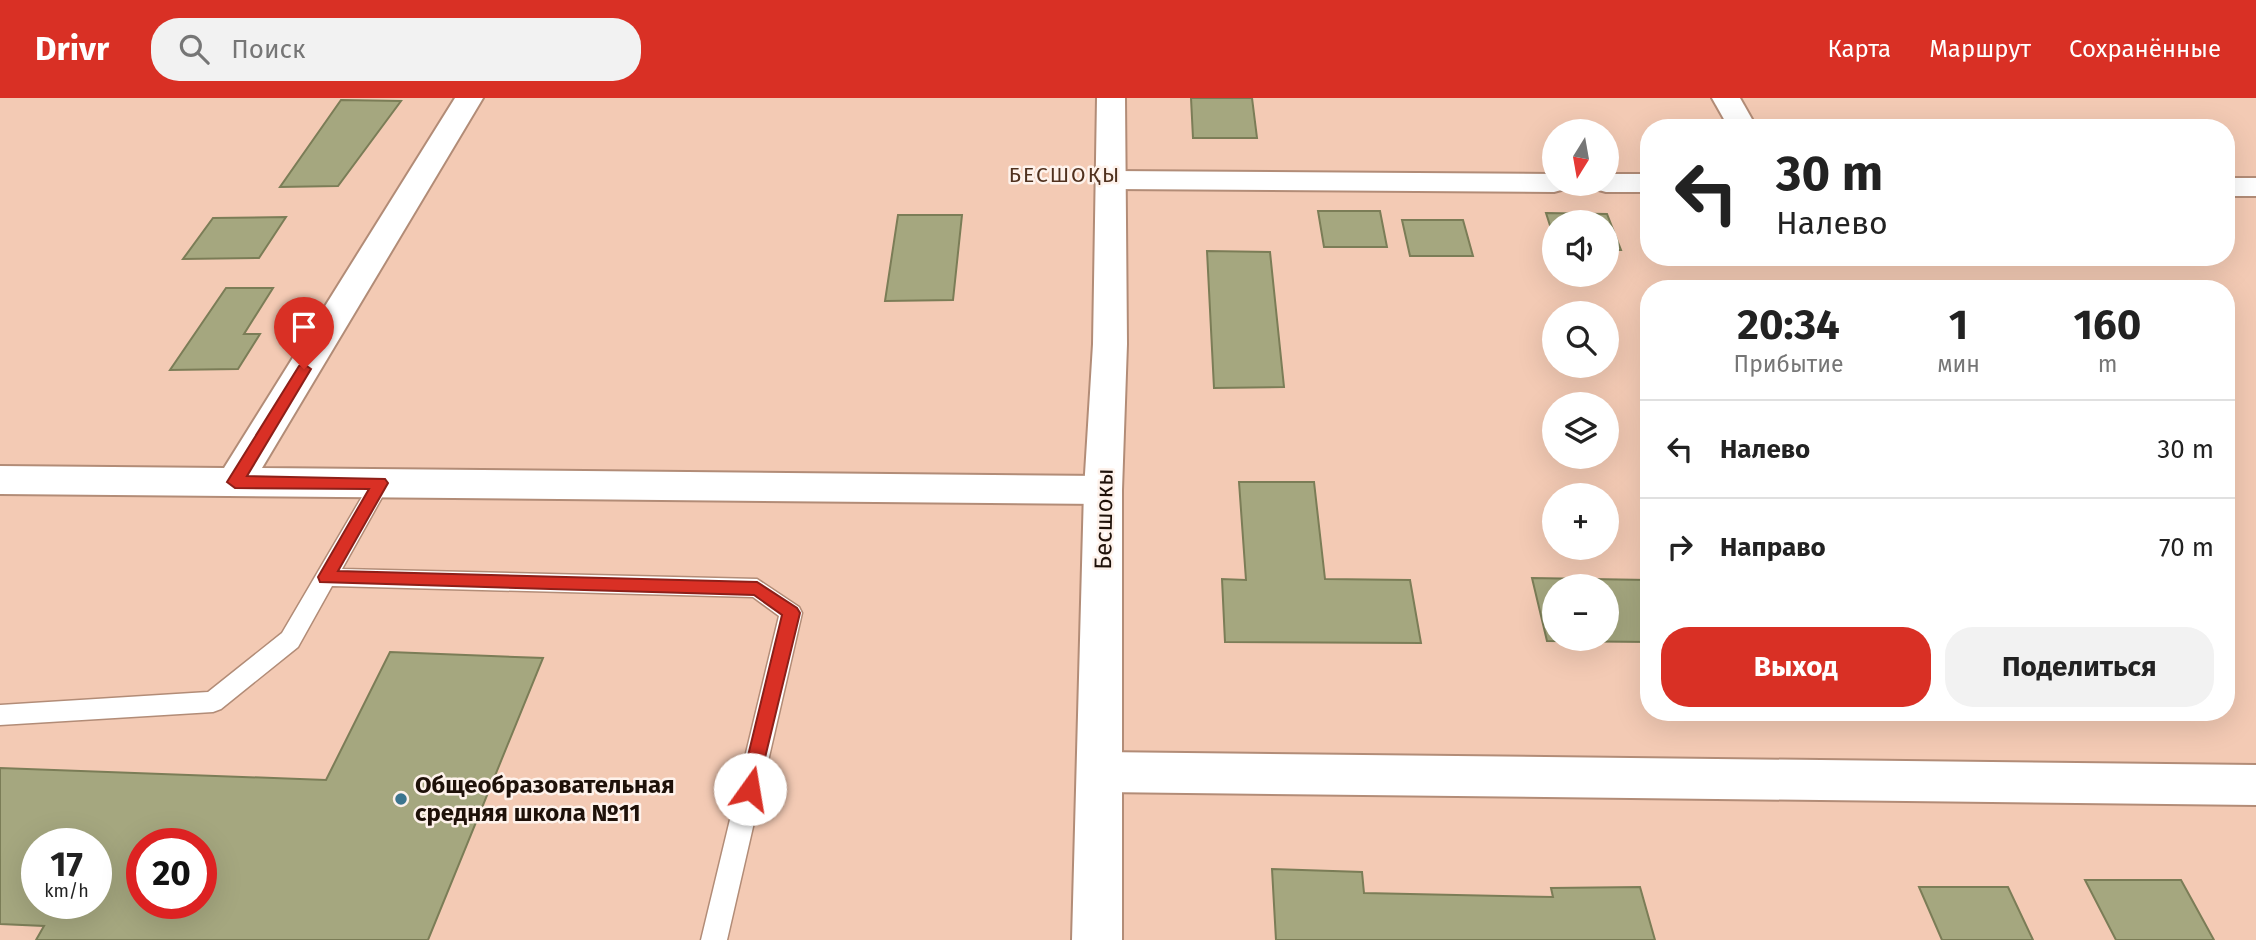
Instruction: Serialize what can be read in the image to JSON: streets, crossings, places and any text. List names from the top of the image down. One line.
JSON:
{"streets":{"street":["Бесшокы"]},"districts":["БЕСШОҚЫ"],"places":["Общеобразовательная средняя школа №11"],"north":"bottom","page":{"header":"Drivr","search":"Поиск","nav":["Карта","Маршрут","Сохранённые"],"map_buttons":["+","−"],"turn":["30 m","Налево"],"eta":["20:34","Прибытие","1","мин","160","m"],"list":[{"name":"Налево","value":"30 m"},{"name":"Направо","value":"70 m"}],"buttons":["Выход","Поделиться"],"speed":"17 km/h","limit":"20"}}
